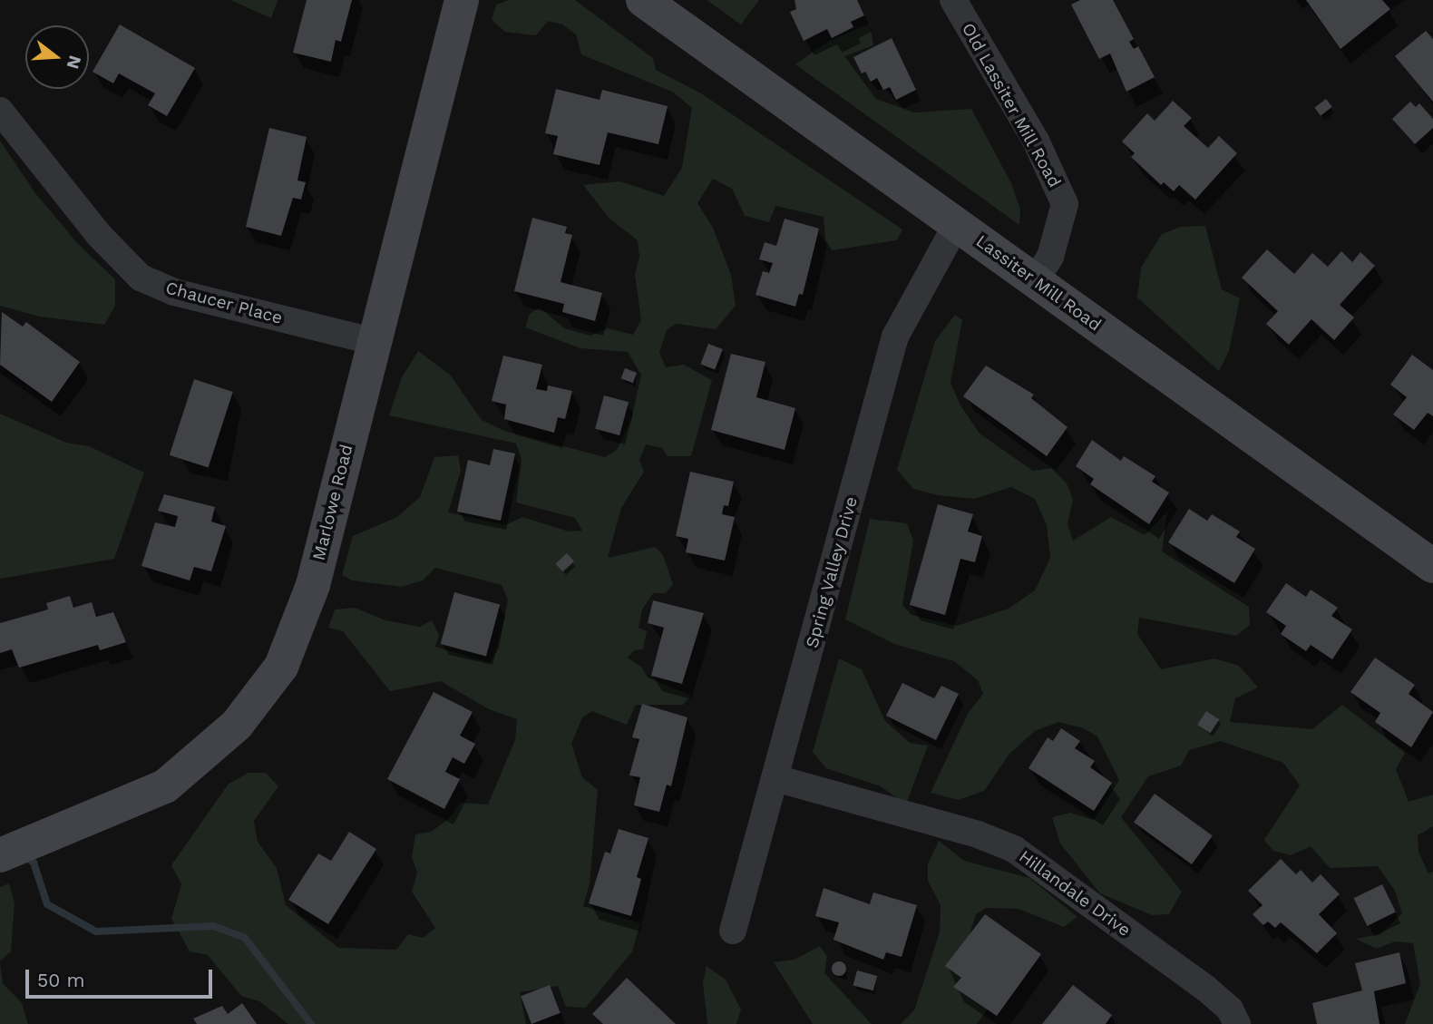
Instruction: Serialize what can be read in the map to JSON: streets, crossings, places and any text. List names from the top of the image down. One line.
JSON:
{"streets":{"street":["Old Lassiter Mill Road","Lassiter Mill Road","Chaucer Place","Marlowe Road","Spring Valley Drive","Hillandale Drive"]},"crossings":[["Old Lassiter Mill Road","Lassiter Mill Road"],["Lassiter Mill Road","Spring Valley Drive"],["Chaucer Place","Marlowe Road"],["Spring Valley Drive","Hillandale Drive"]],"scale_bar":"50 m","north":"right"}
